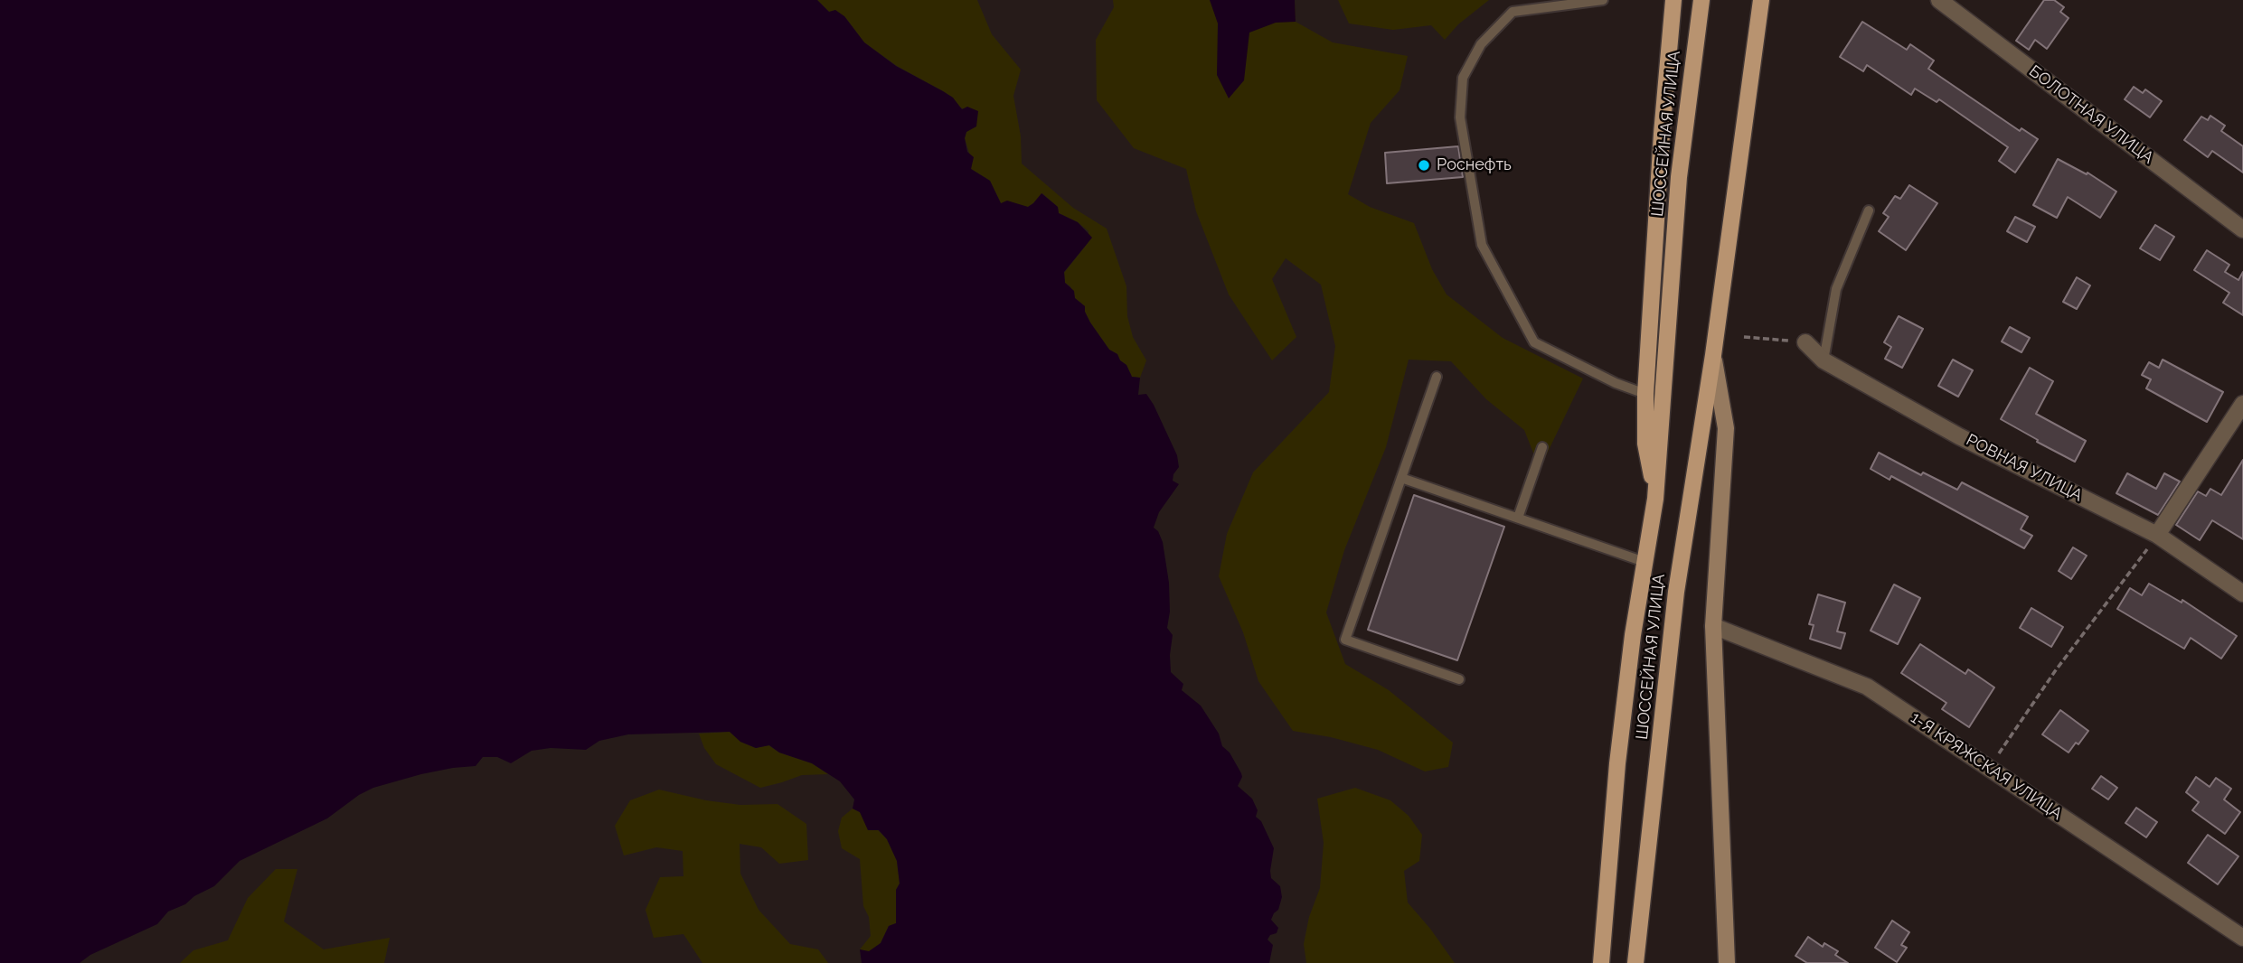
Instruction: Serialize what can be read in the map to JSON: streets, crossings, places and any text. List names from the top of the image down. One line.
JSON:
{"streets":{"main road":["ШОССЕЙНАЯ УЛИЦА"],"street":["БОЛОТНАЯ УЛИЦА","РОВНАЯ УЛИЦА","1-Я КРЯЖСКАЯ УЛИЦА"]},"crossings":[["ШОССЕЙНАЯ УЛИЦА","1-Я КРЯЖСКАЯ УЛИЦА"]],"places":["Роснефть"]}
